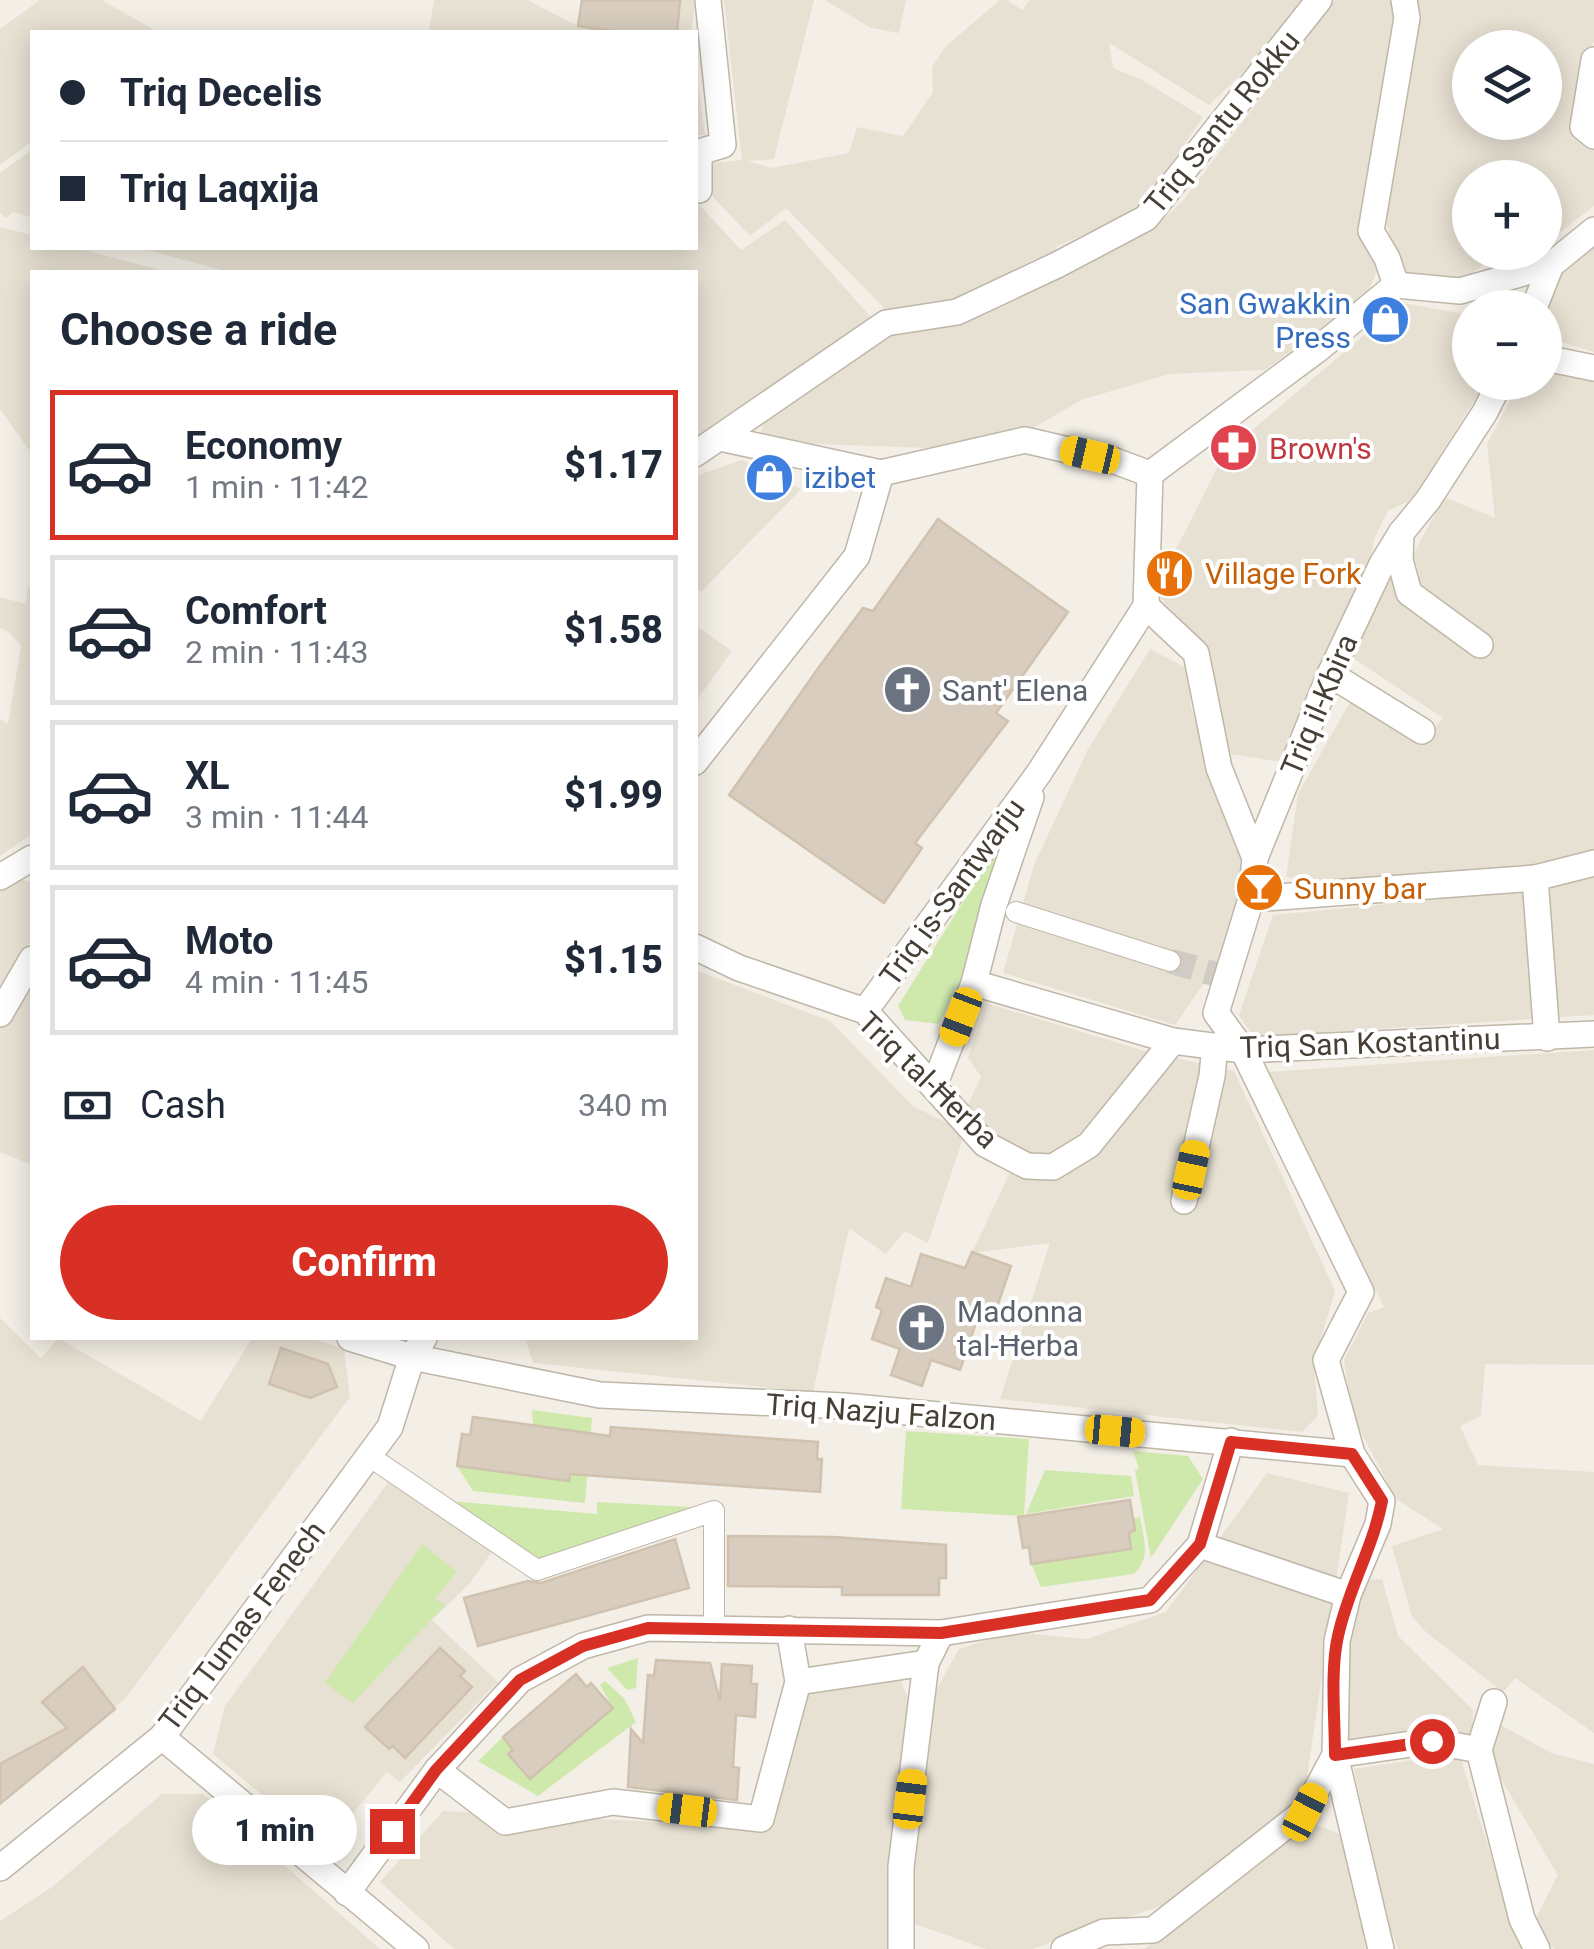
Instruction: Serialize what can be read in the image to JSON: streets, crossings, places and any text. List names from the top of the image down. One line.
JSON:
{"streets":{"street":["Triq Santu Rokku","Triq il-Kbira","Triq is-Santwarju","Triq San Kostantinu","Triq tal-Ħerba","Triq Nazju Falzon","Triq Tumas Fenech"]},"crossings":[["Triq il-Kbira","Triq San Kostantinu"],["Triq is-Santwarju","Triq San Kostantinu"],["Triq is-Santwarju","Triq tal-Ħerba"],["Triq San Kostantinu","Triq tal-Ħerba"],["Triq Nazju Falzon","Triq Tumas Fenech"]],"places":{"shop":["San Gwakkin Press","izibet"],"pharmacy":["Brown's"],"restaurant":["Village Fork"],"church":["Sant' Elena","Madonna tal-Ħerba"],"bar":["Sunny bar"]},"page":{"map_buttons":["+","−"],"banner":["Triq Decelis","Triq Laqxija"],"heading":"Choose a ride","list":[{"name":"Economy","note":"1 min · 11:42","value":"$1.17"},{"name":"Comfort","note":"2 min · 11:43","value":"$1.58"},{"name":"XL","note":"3 min · 11:44","value":"$1.99"},{"name":"Moto","note":"4 min · 11:45","value":"$1.15"}],"pay":["Cash","340 m"],"buttons":"Confirm","bubble":"1 min"}}
